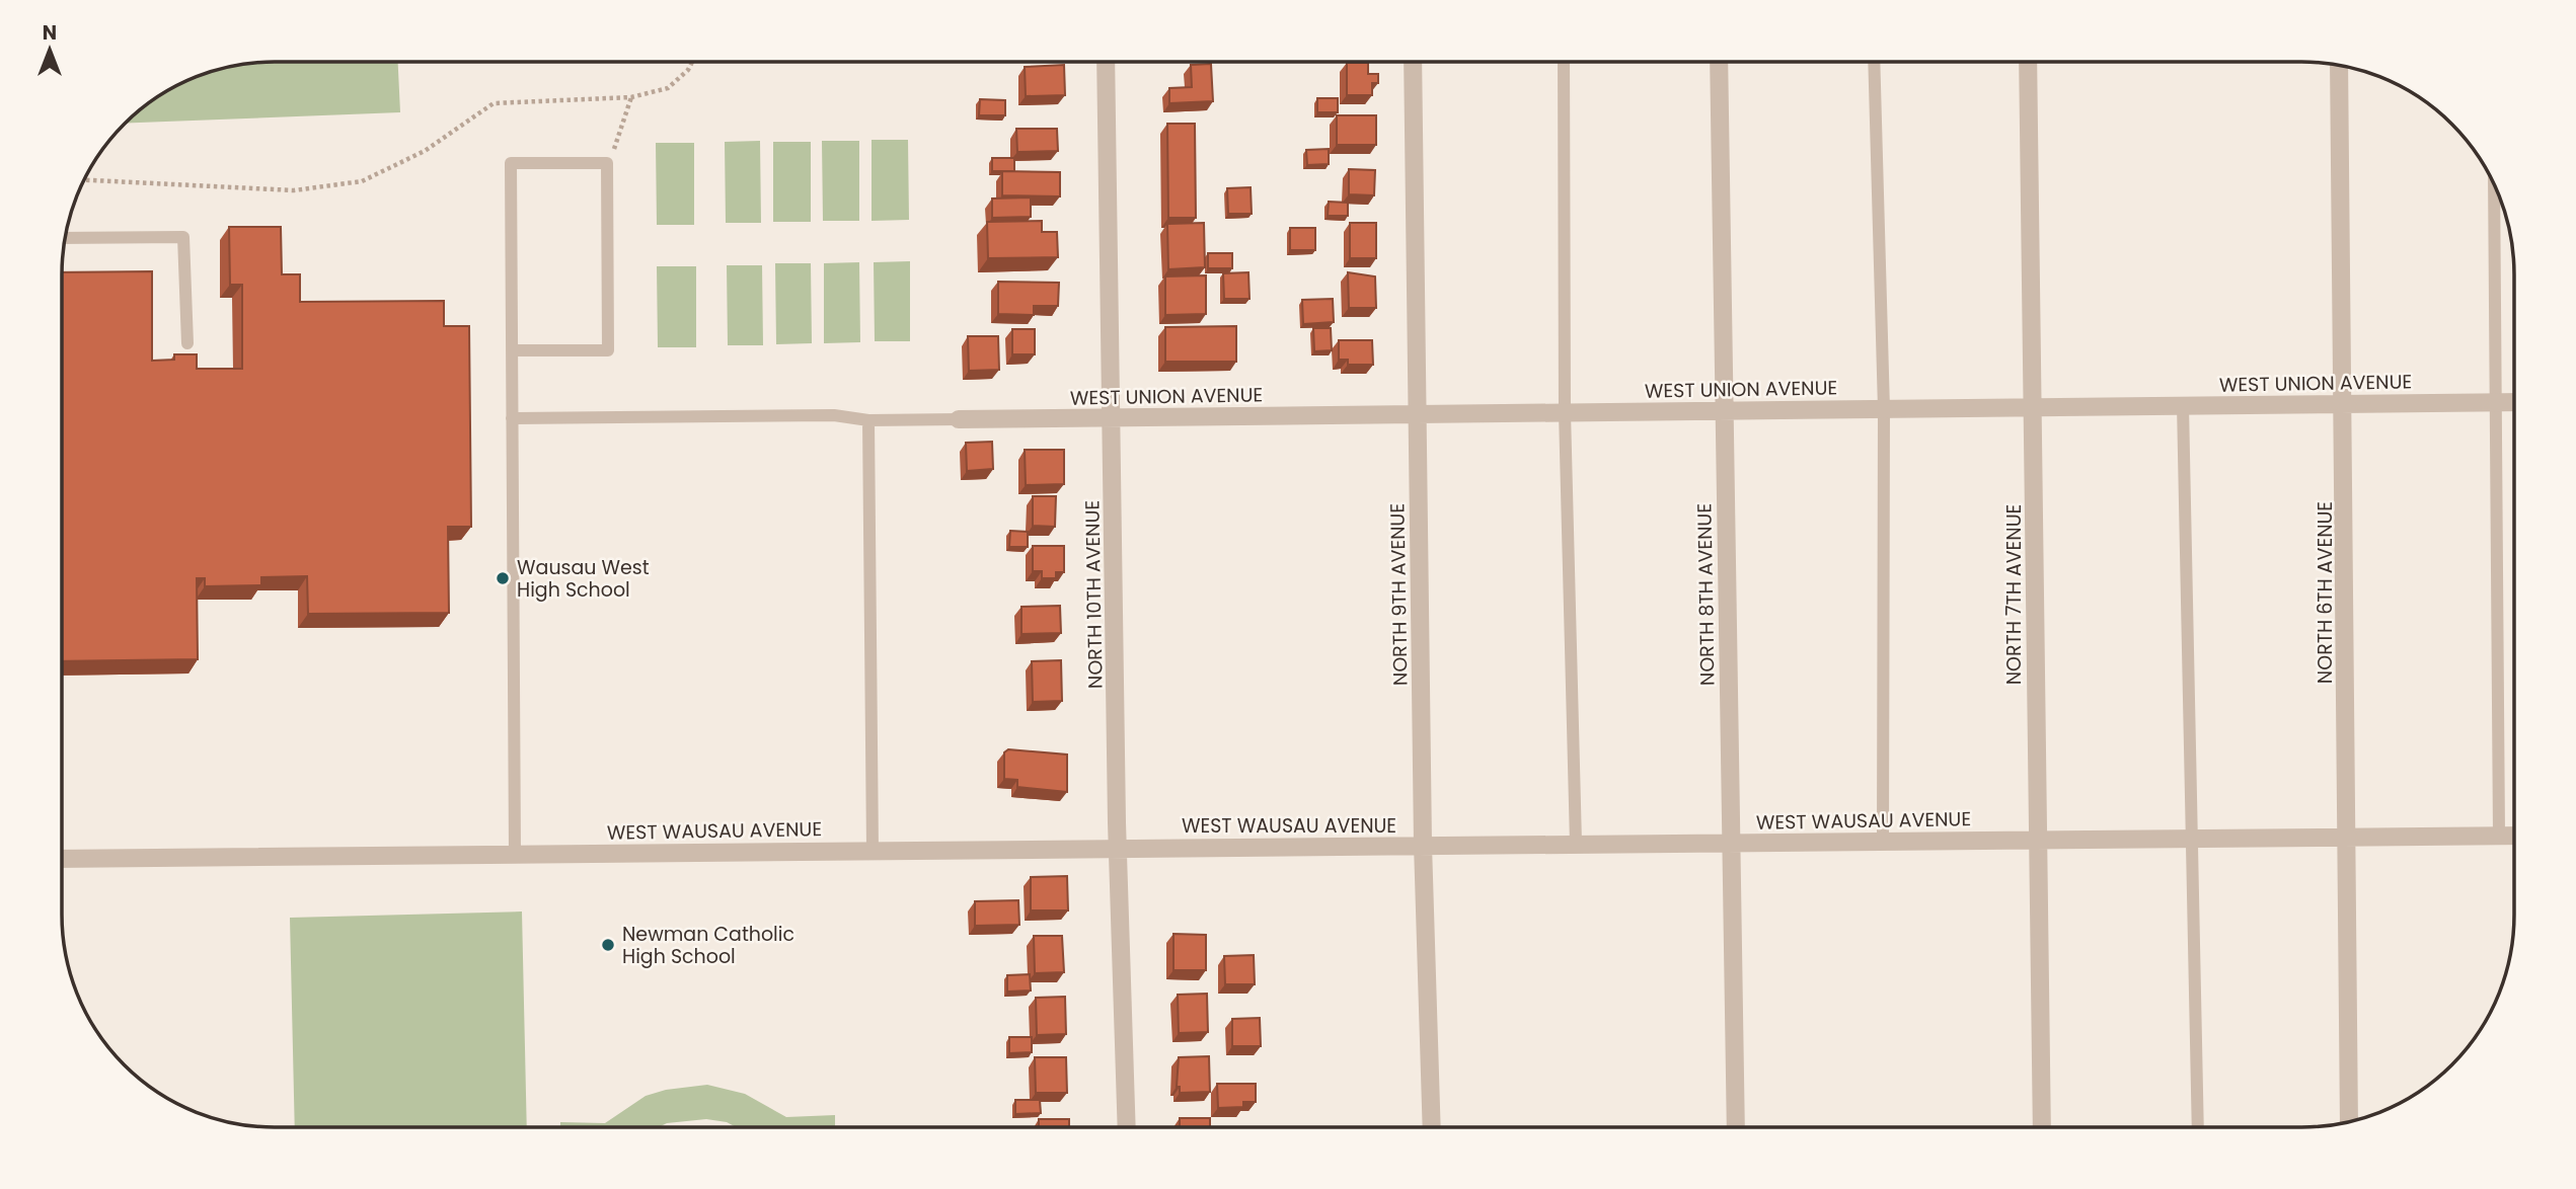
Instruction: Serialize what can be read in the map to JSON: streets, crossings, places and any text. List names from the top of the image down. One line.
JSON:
{"streets":{"street":["WEST UNION AVENUE","NORTH 6TH AVENUE","NORTH 10TH AVENUE","NORTH 9TH AVENUE","NORTH 8TH AVENUE","NORTH 7TH AVENUE","WEST WAUSAU AVENUE"]},"crossings":[["WEST UNION AVENUE","NORTH 6TH AVENUE"],["WEST UNION AVENUE","NORTH 10TH AVENUE"],["WEST UNION AVENUE","NORTH 9TH AVENUE"],["WEST UNION AVENUE","NORTH 8TH AVENUE"],["WEST UNION AVENUE","NORTH 7TH AVENUE"],["NORTH 6TH AVENUE","WEST WAUSAU AVENUE"],["NORTH 10TH AVENUE","WEST WAUSAU AVENUE"],["NORTH 9TH AVENUE","WEST WAUSAU AVENUE"],["NORTH 8TH AVENUE","WEST WAUSAU AVENUE"],["NORTH 7TH AVENUE","WEST WAUSAU AVENUE"]],"places":["Wausau West High School","Newman Catholic High School"],"north":"top"}
